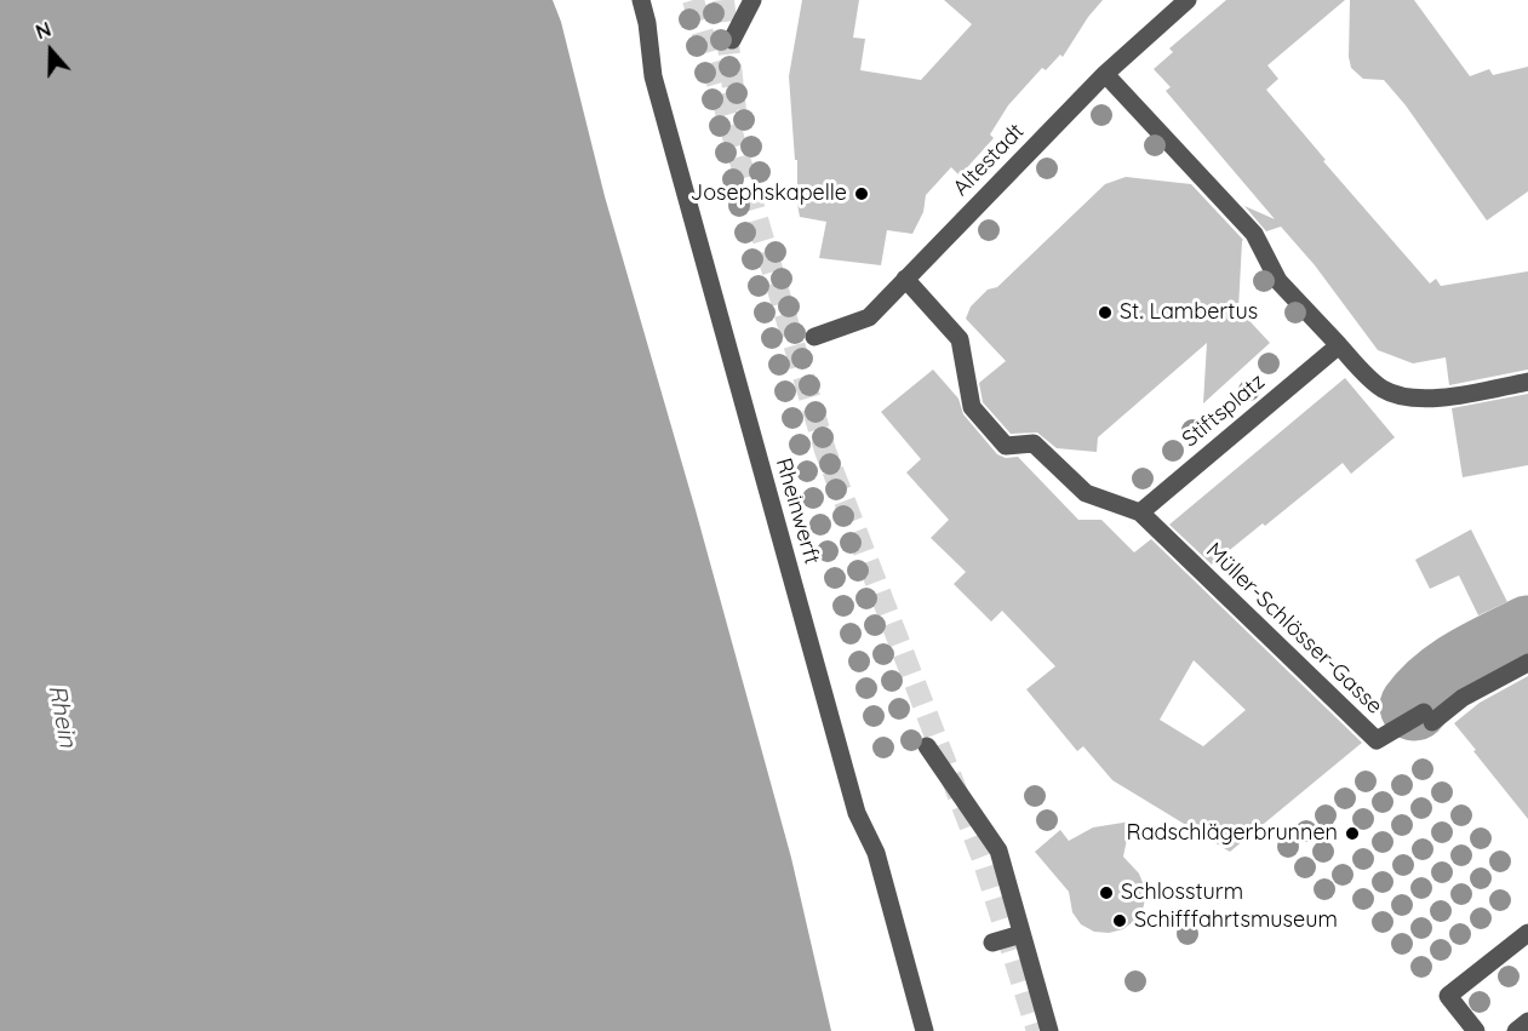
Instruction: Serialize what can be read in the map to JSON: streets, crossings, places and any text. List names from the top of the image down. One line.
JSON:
{"streets":{"street":["Altestadt","Stiftsplatz","Rheinwerft","Müller-Schlösser-Gasse"]},"crossings":[["Stiftsplatz","Müller-Schlösser-Gasse"]],"water":["Rhein"],"places":["Josephskapelle","St. Lambertus","Radschlägerbrunnen","Schlossturm","Schifffahrtsmuseum"],"north":"top"}
